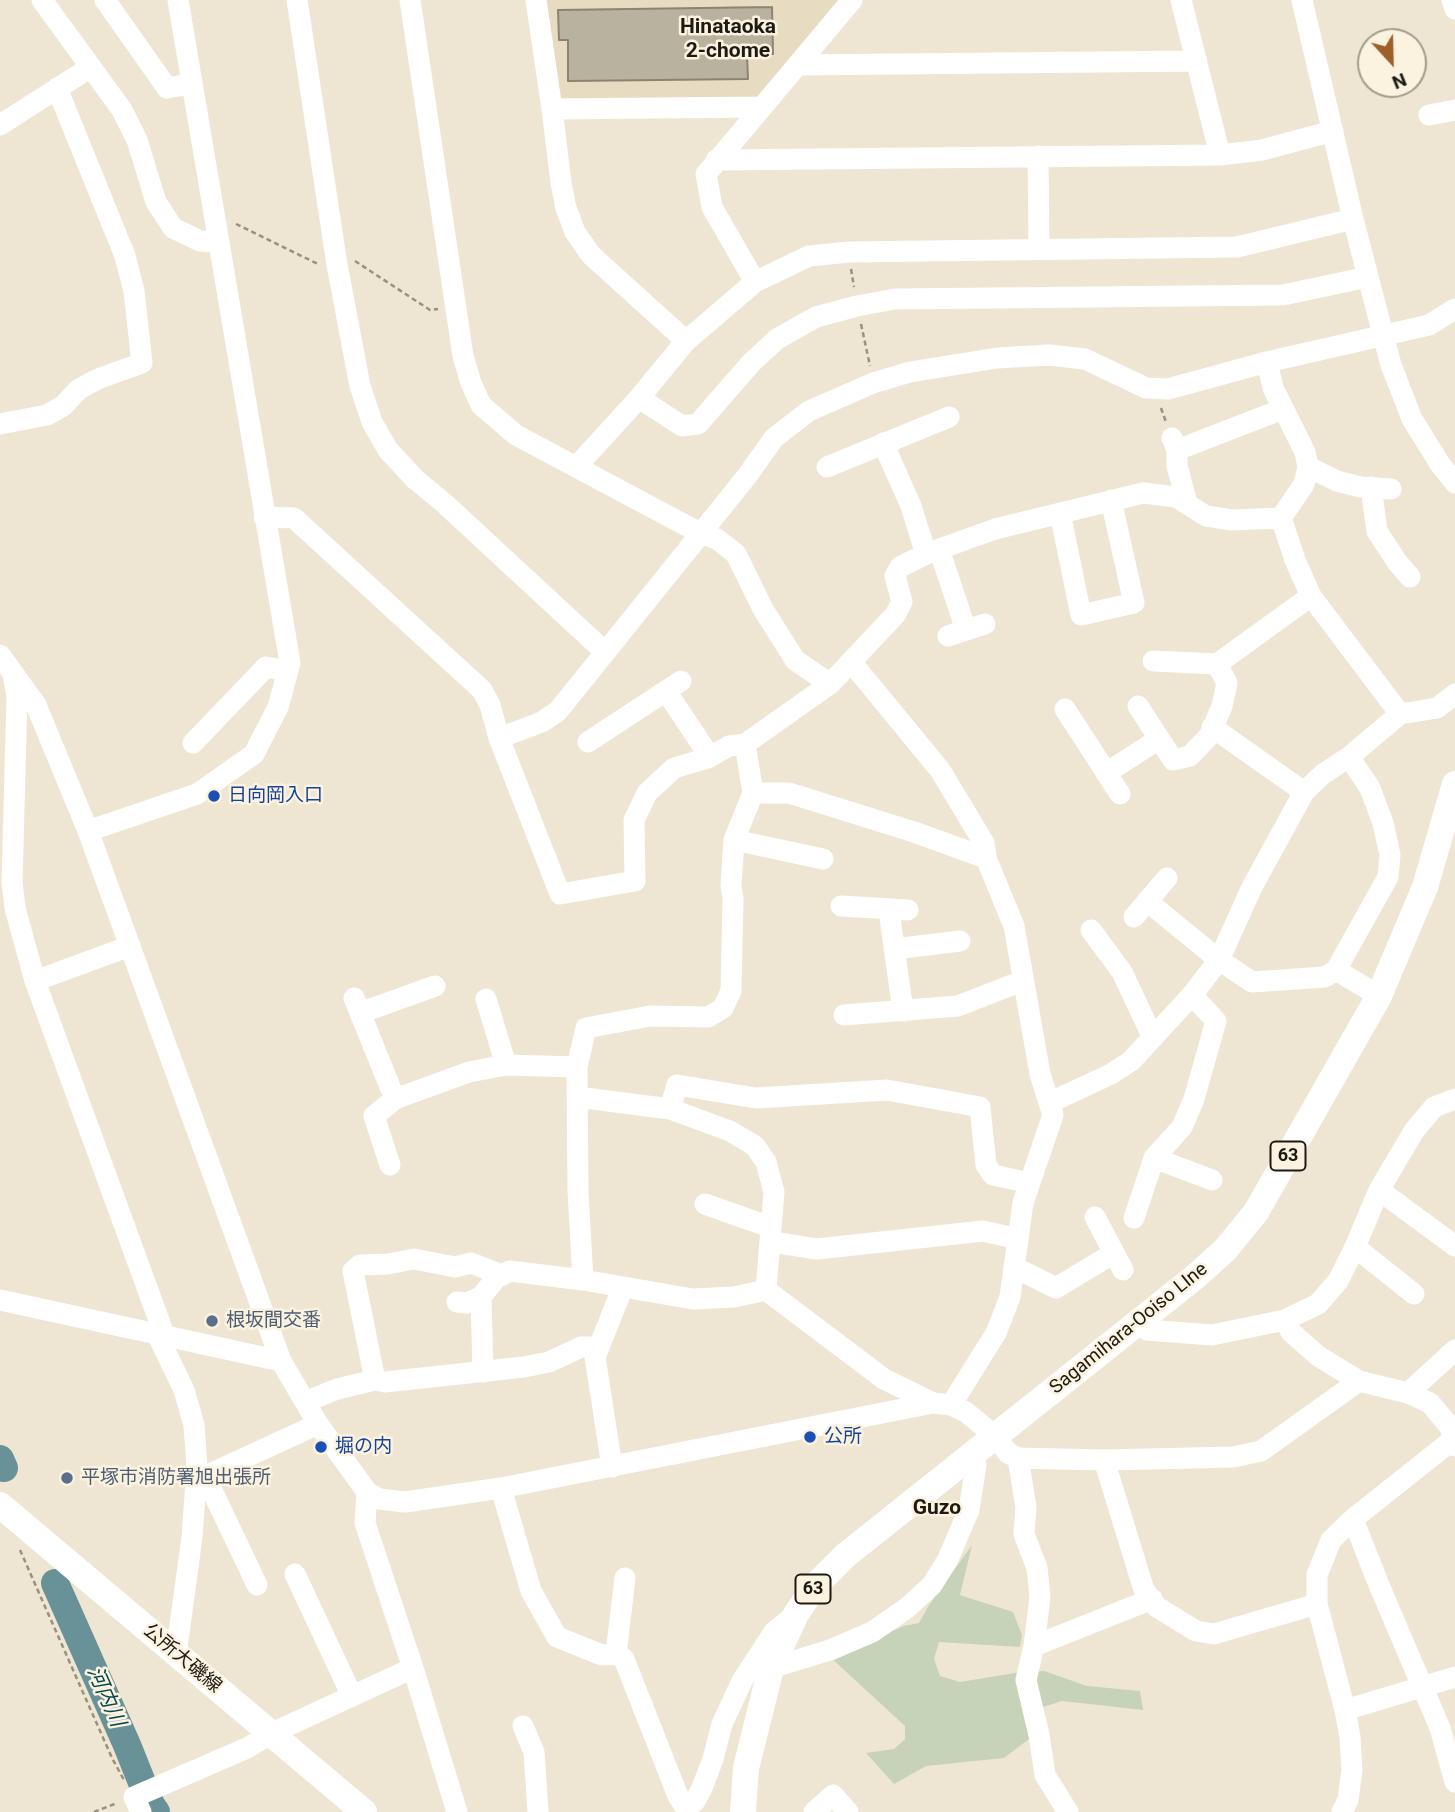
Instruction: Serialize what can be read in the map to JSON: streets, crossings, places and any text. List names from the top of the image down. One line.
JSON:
{"streets":{"main road":["63","Sagamihara-Ooiso LIne","公所大磯線"]},"districts":["Hinataoka 2-chome","Guzo"],"water":["河内川"],"places":["日向岡入口","根坂間交番","公所","堀の内","平塚市消防署旭出張所"],"north":"bottom"}
